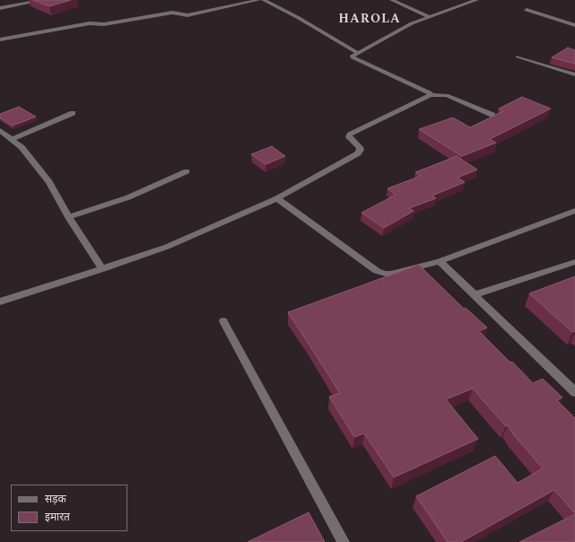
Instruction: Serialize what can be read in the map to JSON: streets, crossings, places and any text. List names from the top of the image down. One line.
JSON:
{"districts":["HAROLA"],"legend":["सड़क","इमारत"]}
